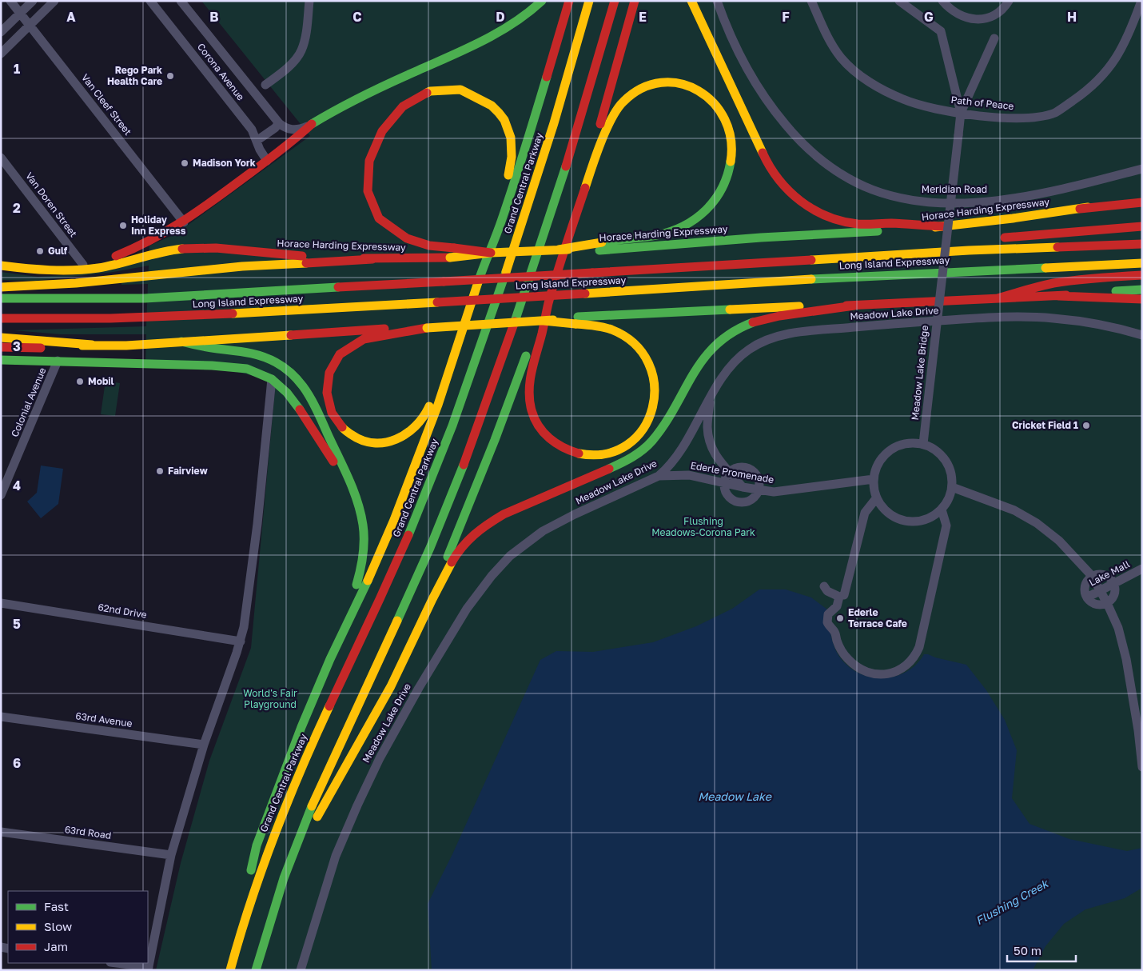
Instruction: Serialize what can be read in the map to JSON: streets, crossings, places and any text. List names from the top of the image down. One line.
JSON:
{"streets":{"main road":["Grand Central Parkway","Horace Harding Expressway","Long Island Expressway"],"street":["Corona Avenue","Path of Peace","Van Cleef Street","Meridian Road","Van Doren Street","Meadow Lake Drive","Meadow Lake Bridge","Colonial Avenue","Ederle Promenade","Lake Mall","62nd Drive","63rd Avenue","63rd Road"]},"crossings":[["Corona Avenue","Horace Harding Expressway"],["Path of Peace","Meadow Lake Bridge"],["Van Cleef Street","Horace Harding Expressway"],["Van Doren Street","Horace Harding Expressway"],["Meadow Lake Drive","Ederle Promenade"],["Meadow Lake Bridge","Ederle Promenade"]],"water":["Meadow Lake","Flushing Creek"],"parks":["Flushing Meadows-Corona Park","World's Fair Playground"],"places":["Rego Park Health Care","Madison York","Holiday Inn Express","Gulf","Mobil","Cricket Field 1","Fairview","Ederle Terrace Cafe"],"legend":["Fast","Slow","Jam"],"scale_bar":"50 m","grid":{"columns":["A","B","C","D","E","F","G","H"],"rows":["1","2","3","4","5","6"]}}
